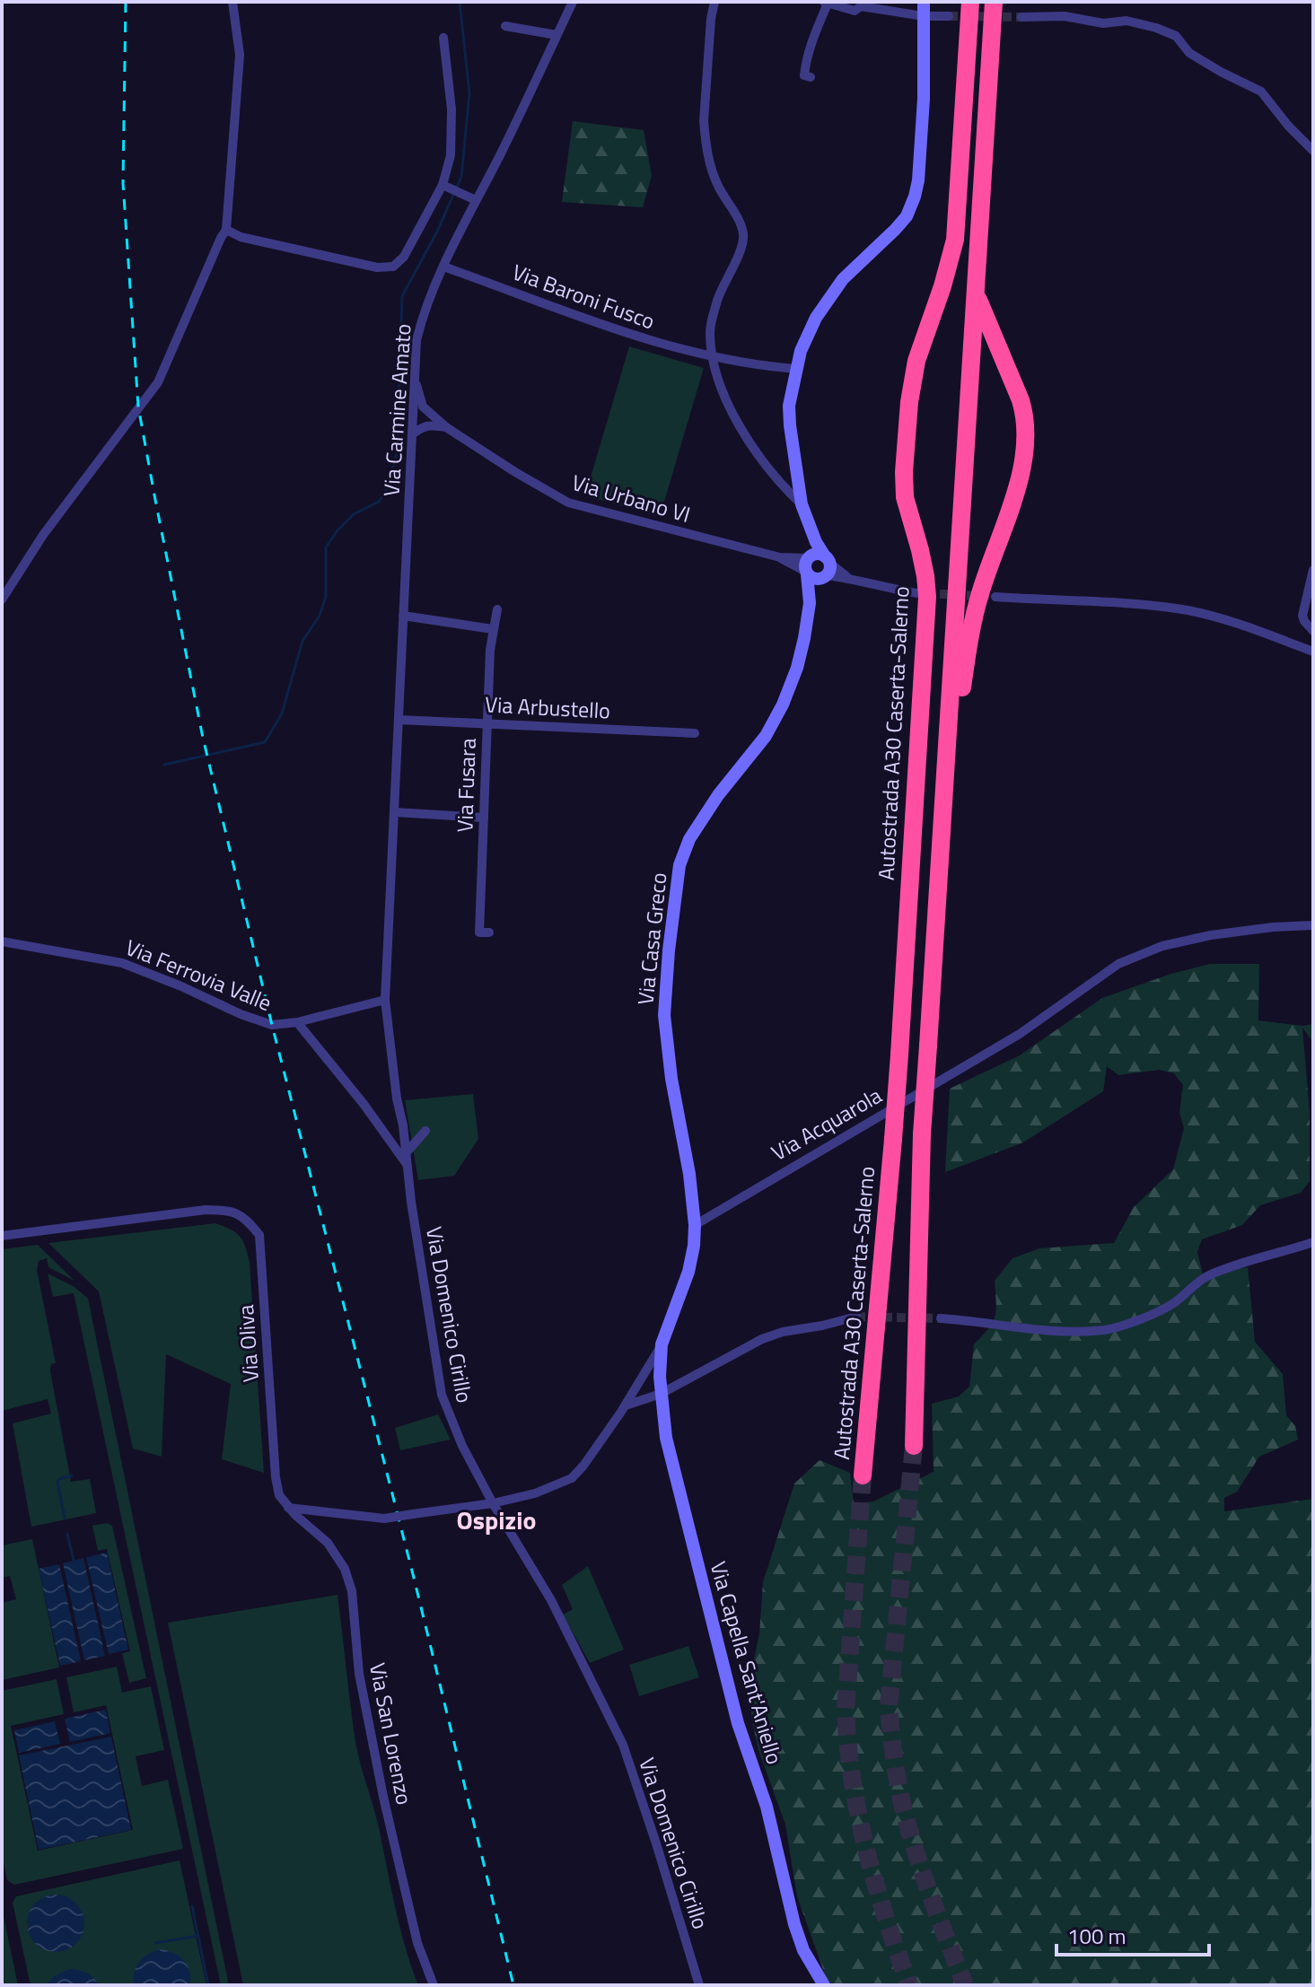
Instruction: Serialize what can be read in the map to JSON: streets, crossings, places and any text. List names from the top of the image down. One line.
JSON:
{"streets":{"highway":["Autostrada A30 Caserta-Salerno"],"main road":["Via Casa Greco","Via Capella Sant'Aniello"],"street":["Via Baroni Fusco","Via Carmine Amato","Via Urbano VI","Via Arbustello","Via Fusara","Via Ferrovia Valle","Via Acquarola","Via Domenico Cirillo","Via Oliva","Via San Lorenzo"]},"crossings":[["Via Baroni Fusco","Via Carmine Amato"],["Via Carmine Amato","Via Arbustello"],["Via Carmine Amato","Via Domenico Cirillo"],["Via Arbustello","Via Fusara"],["Via Casa Greco","Via Acquarola"],["Via Ferrovia Valle","Via Domenico Cirillo"],["Via Oliva","Via San Lorenzo"]],"districts":["Ospizio"],"scale_bar":"100 m"}
